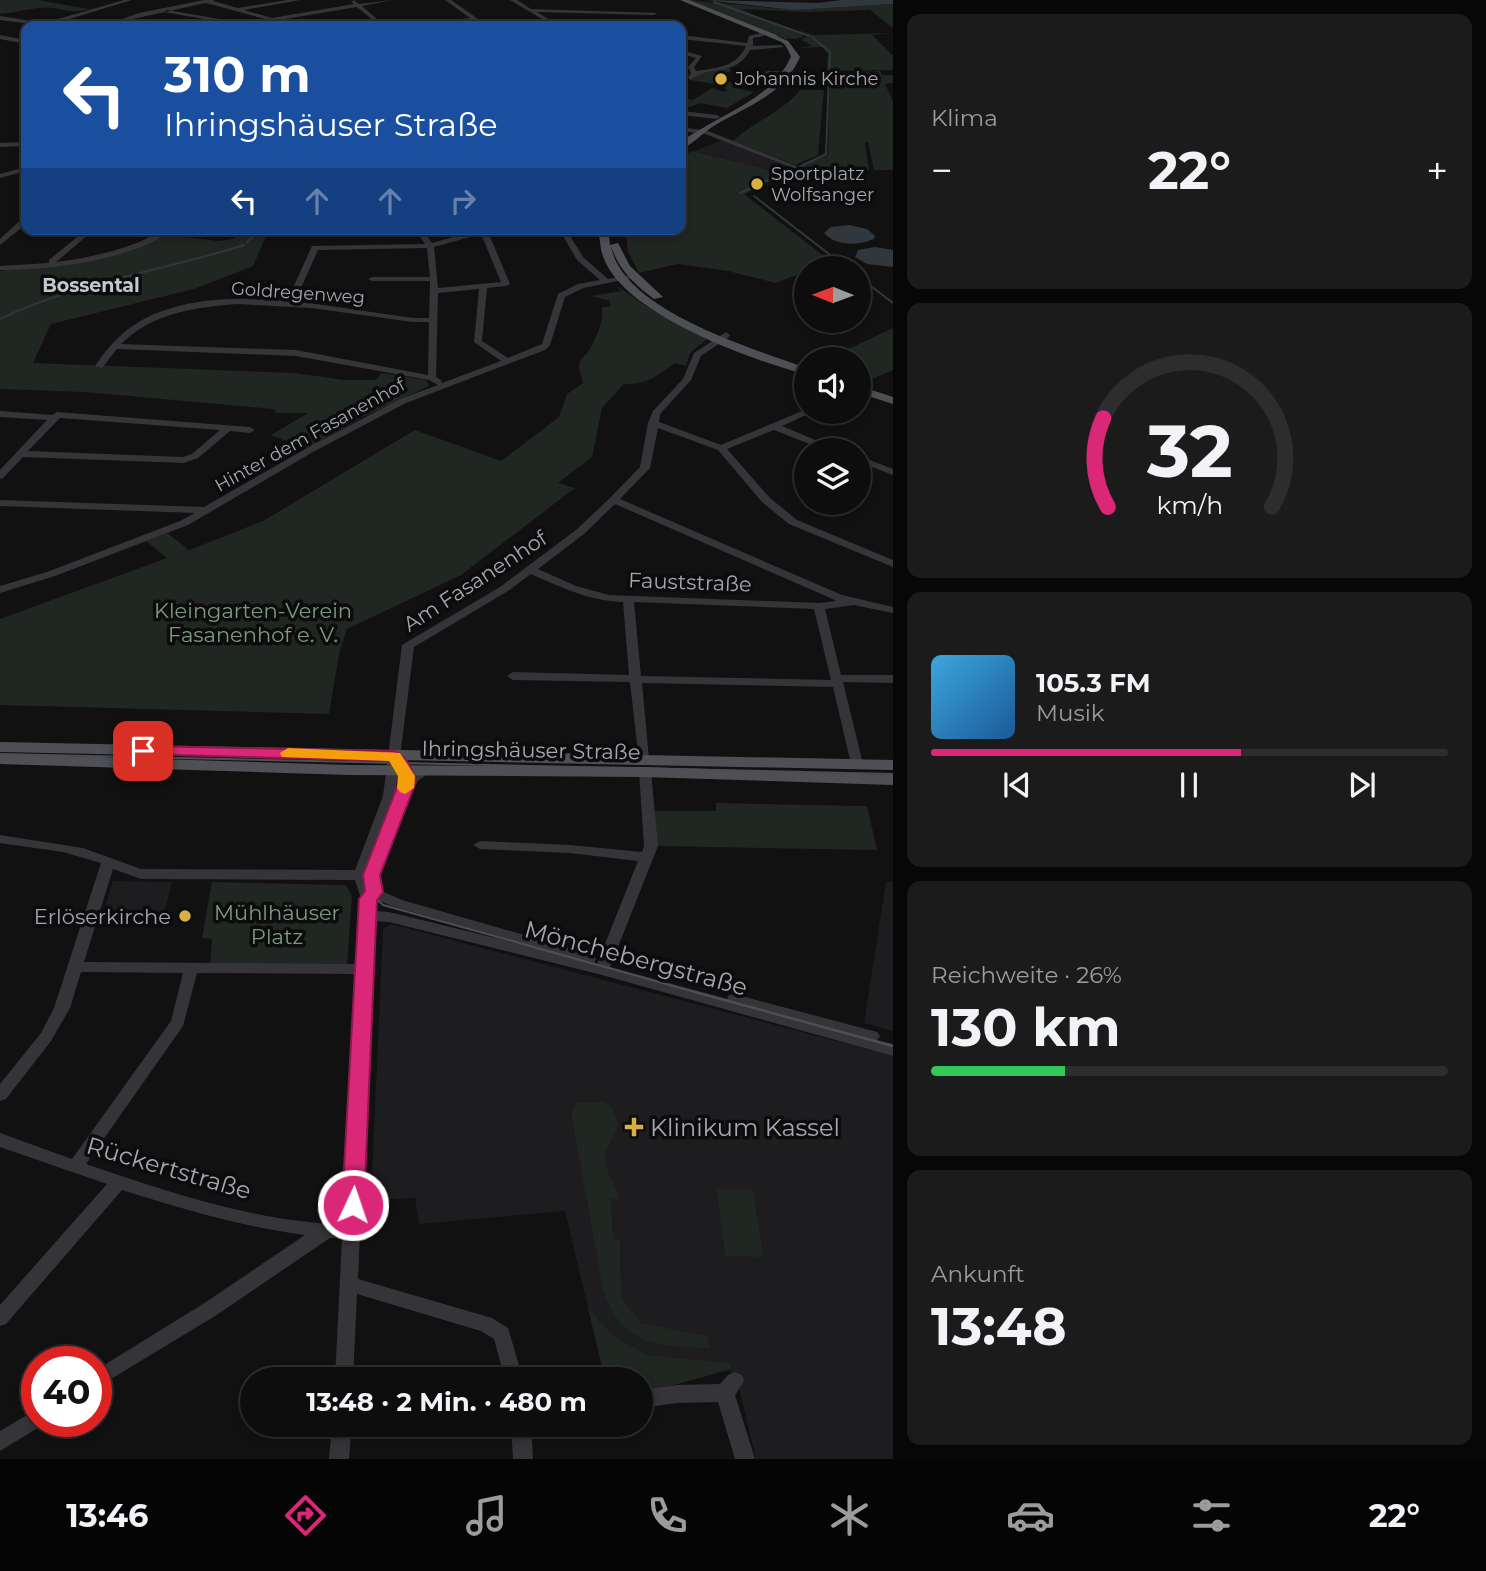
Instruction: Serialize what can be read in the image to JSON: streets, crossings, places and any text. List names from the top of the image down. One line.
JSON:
{"streets":{"main road":["Ihringshäuser Straße"],"street":["Goldregenweg","Hinter dem Fasanenhof","Am Fasanenhof","Fauststraße","Mönchebergstraße","Rückertstraße"]},"crossings":[["Am Fasanenhof","Fauststraße"],["Am Fasanenhof","Ihringshäuser Straße"]],"districts":["Bossental"],"parks":["Kleingarten-Verein Fasanenhof e. V.","Mühlhäuser Platz"],"places":{"other":["Johannis Kirche","Sportplatz Wolfsanger","Erlöserkirche"],"health":["Klinikum Kassel"]},"north":"left","page":{"tile":["Klima",["Reichweite · 26%","130 km"],["Ankunft","13:48"]],"turn":["310 m","Ihringshäuser Straße"],"heat":["−","22°","+"],"song":["105.3 FM","Musik"],"limit":"40","trip":"13:48 · 2 Min. · 480 m","tabs":["13:46","22°"],"gauge":["32","km/h"]}}
